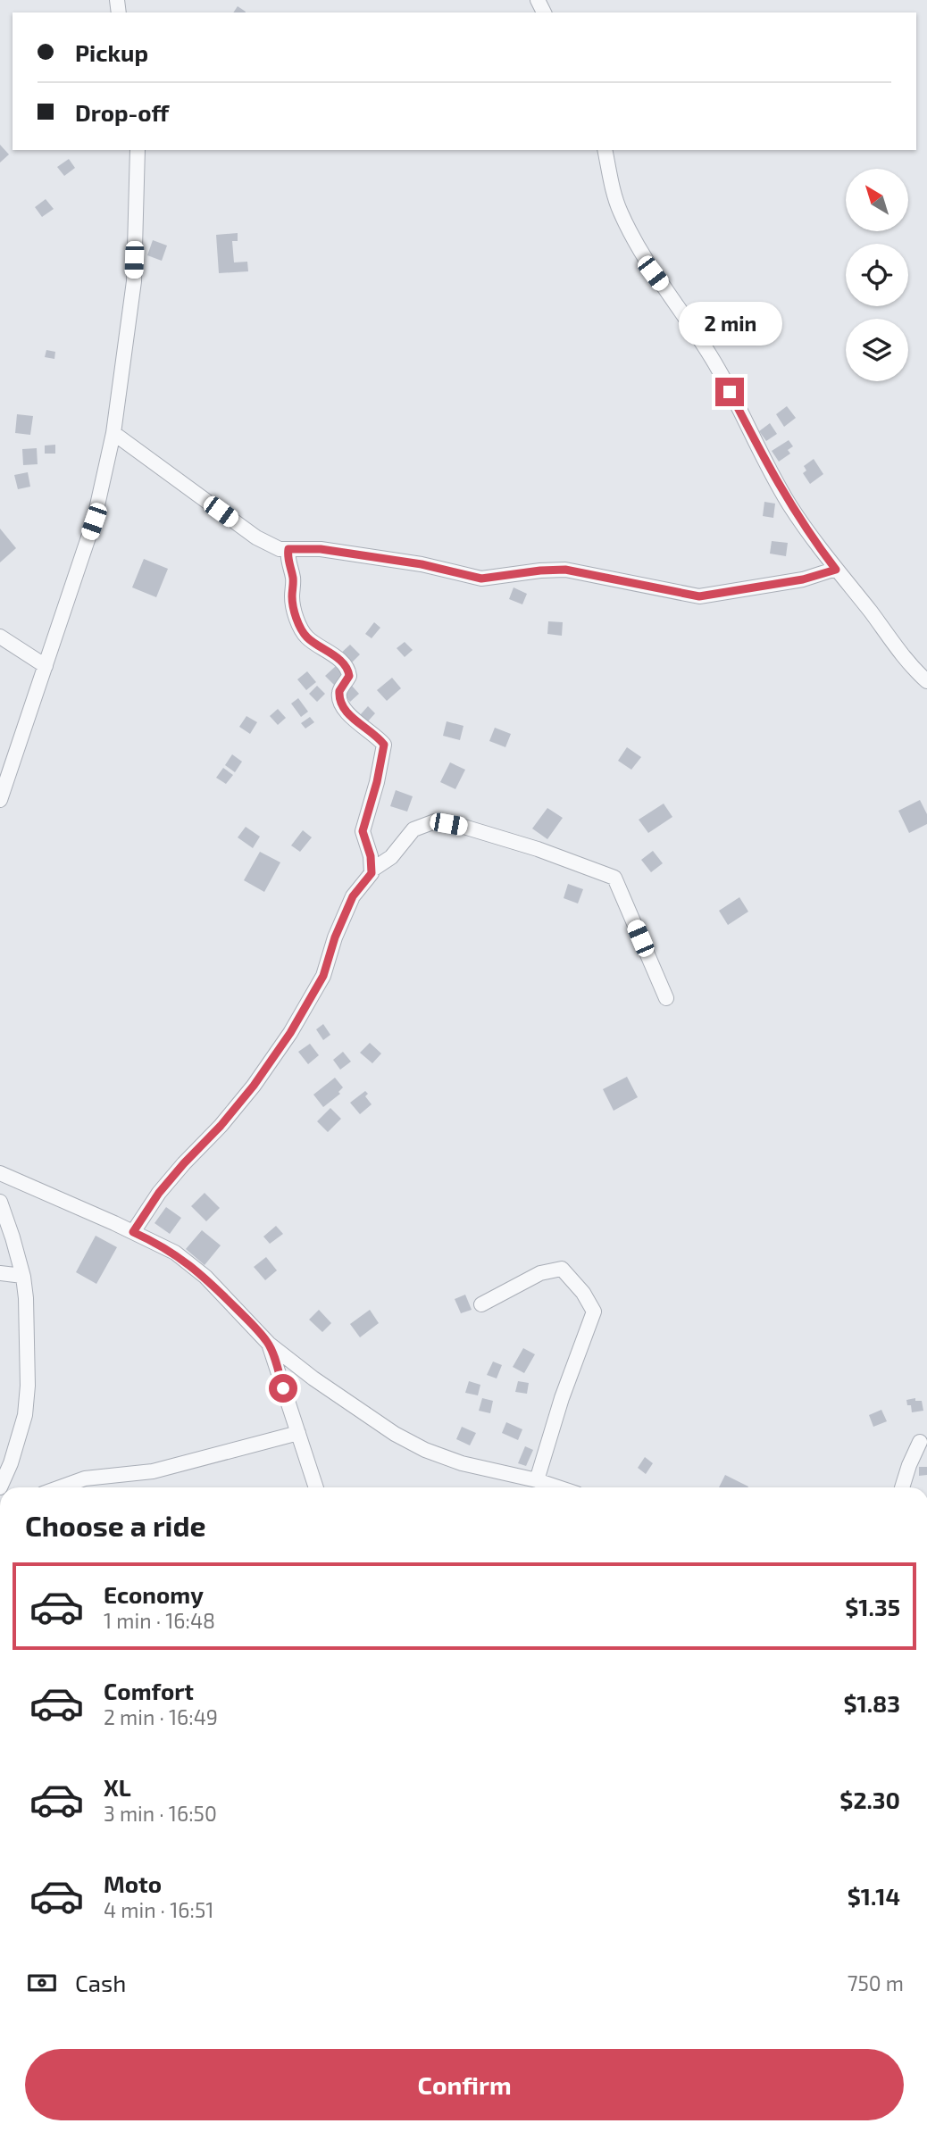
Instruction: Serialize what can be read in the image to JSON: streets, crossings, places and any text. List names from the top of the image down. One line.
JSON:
{"north":"top left","page":{"banner":["Pickup","Drop-off"],"bubble":"2 min","heading":"Choose a ride","list":[{"name":"Economy","note":"1 min · 16:48","value":"$1.35"},{"name":"Comfort","note":"2 min · 16:49","value":"$1.83"},{"name":"XL","note":"3 min · 16:50","value":"$2.30"},{"name":"Moto","note":"4 min · 16:51","value":"$1.14"}],"pay":["Cash","750 m"],"buttons":"Confirm"}}
